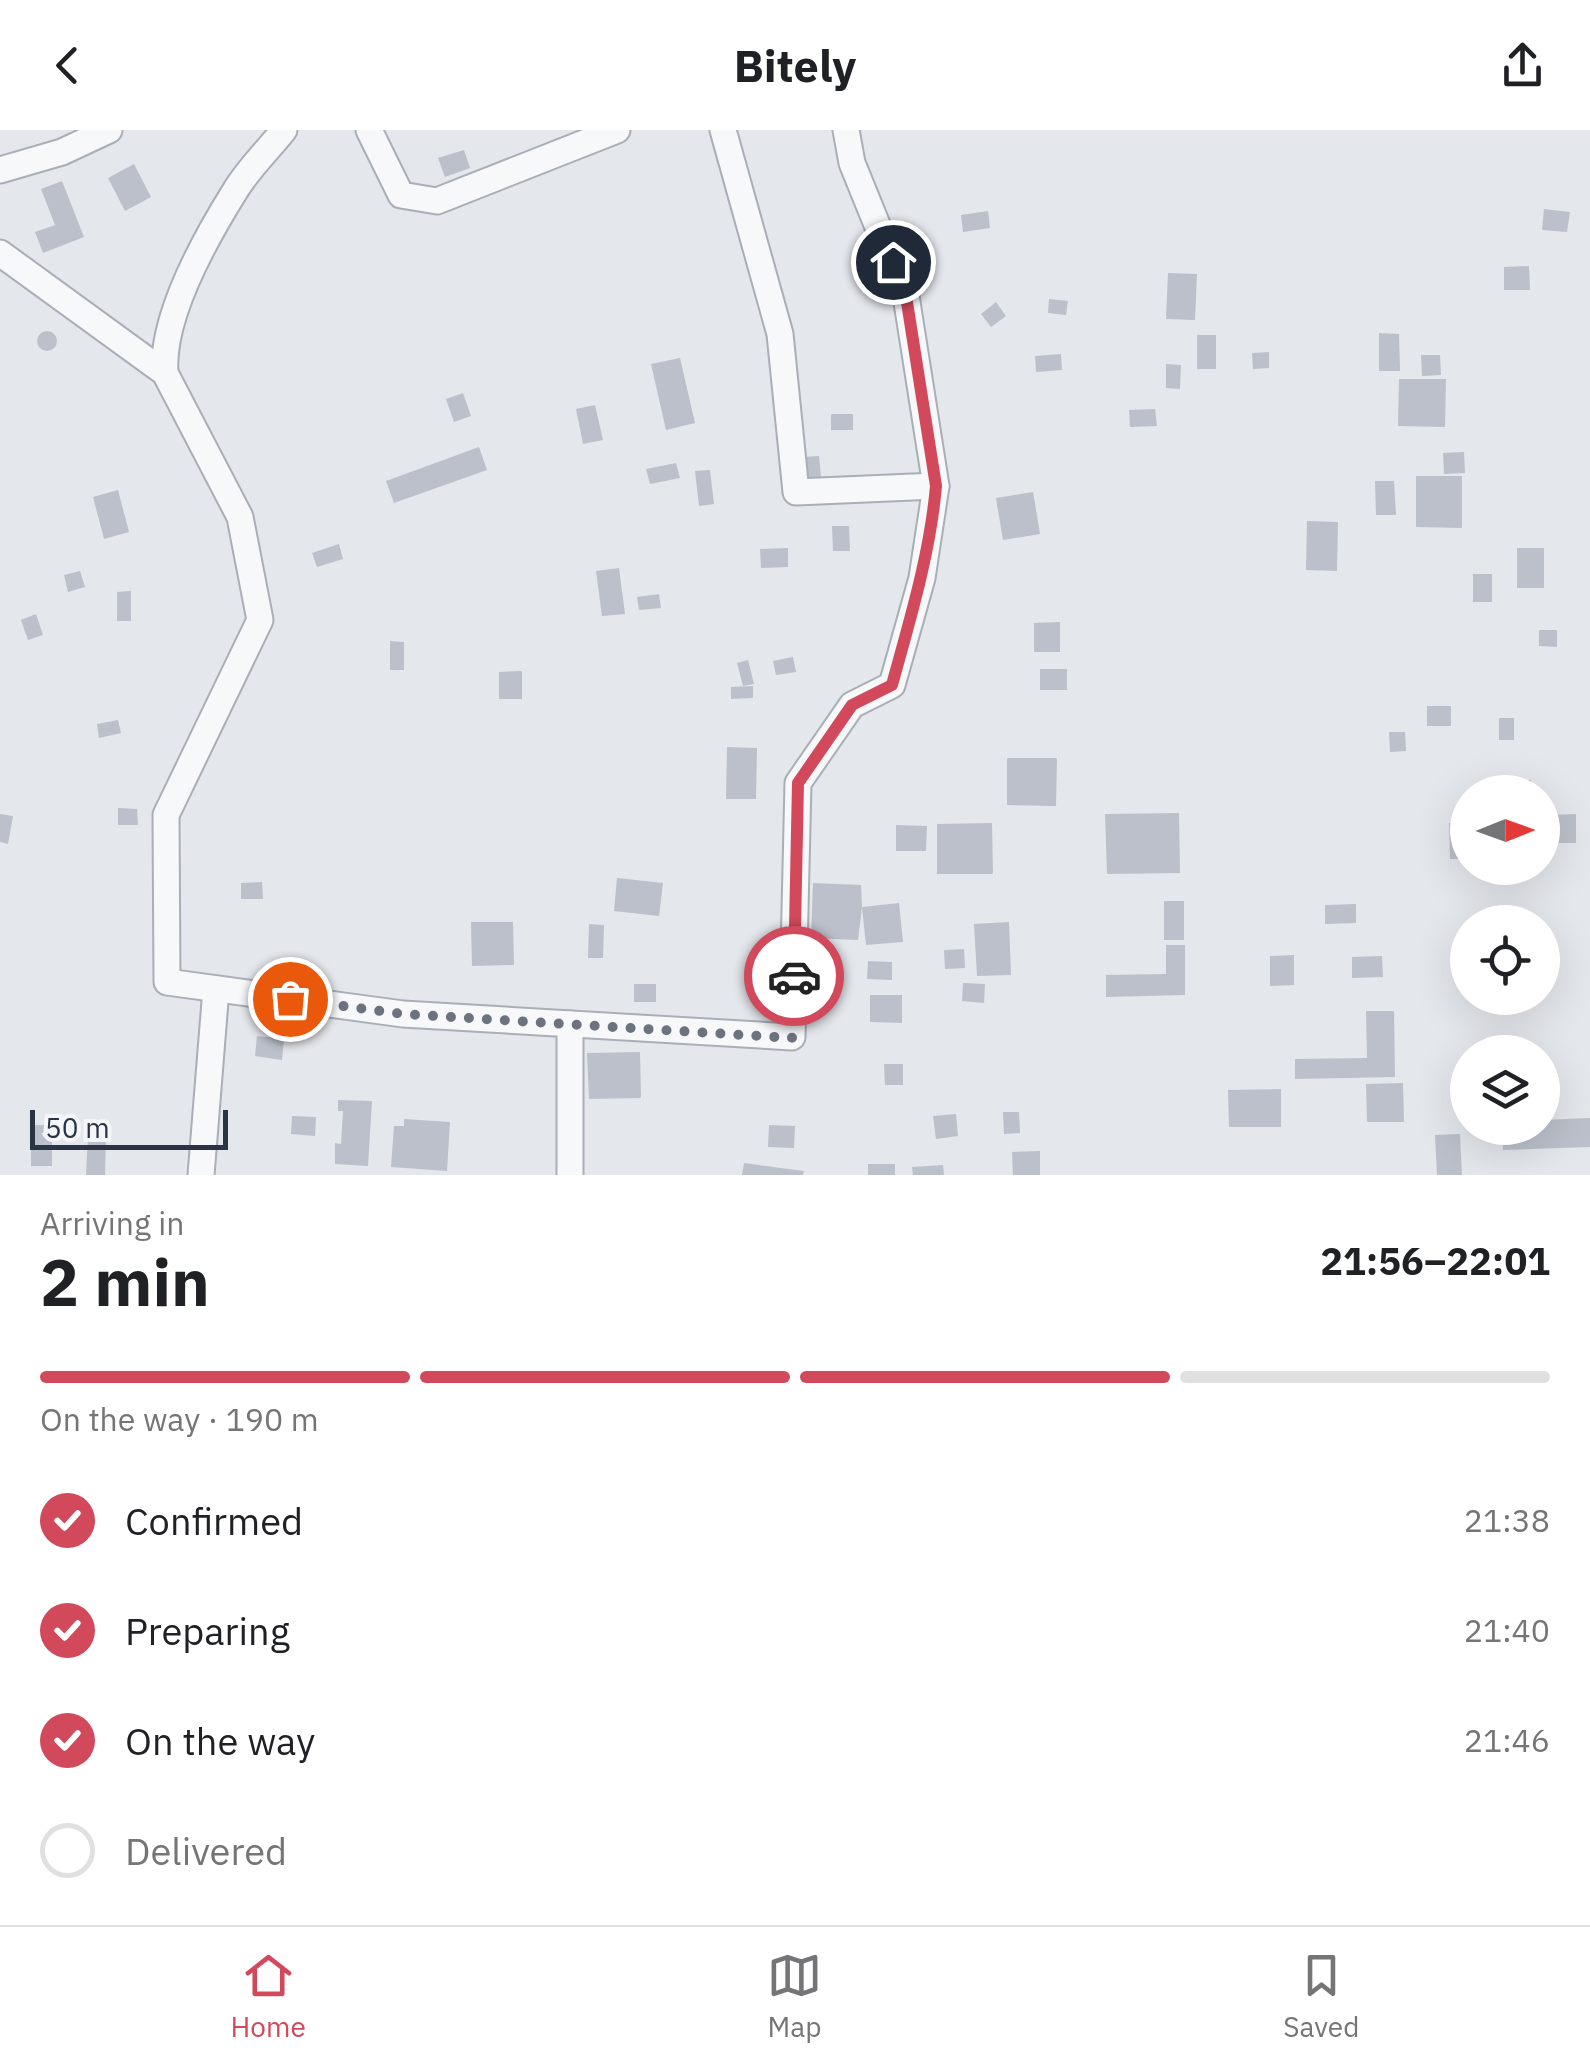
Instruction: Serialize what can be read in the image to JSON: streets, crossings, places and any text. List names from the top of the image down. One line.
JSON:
{"scale_bar":"50 m","north":"right","page":{"header":"Bitely","scale":"50 m","heading":["2 min","Arriving in","21:56–22:01"],"bar":"On the way · 190 m","list":[["Confirmed","21:38"],["Preparing","21:40"],["On the way","21:46"],"Delivered"],"tabs":["Home","Map","Saved"]}}
